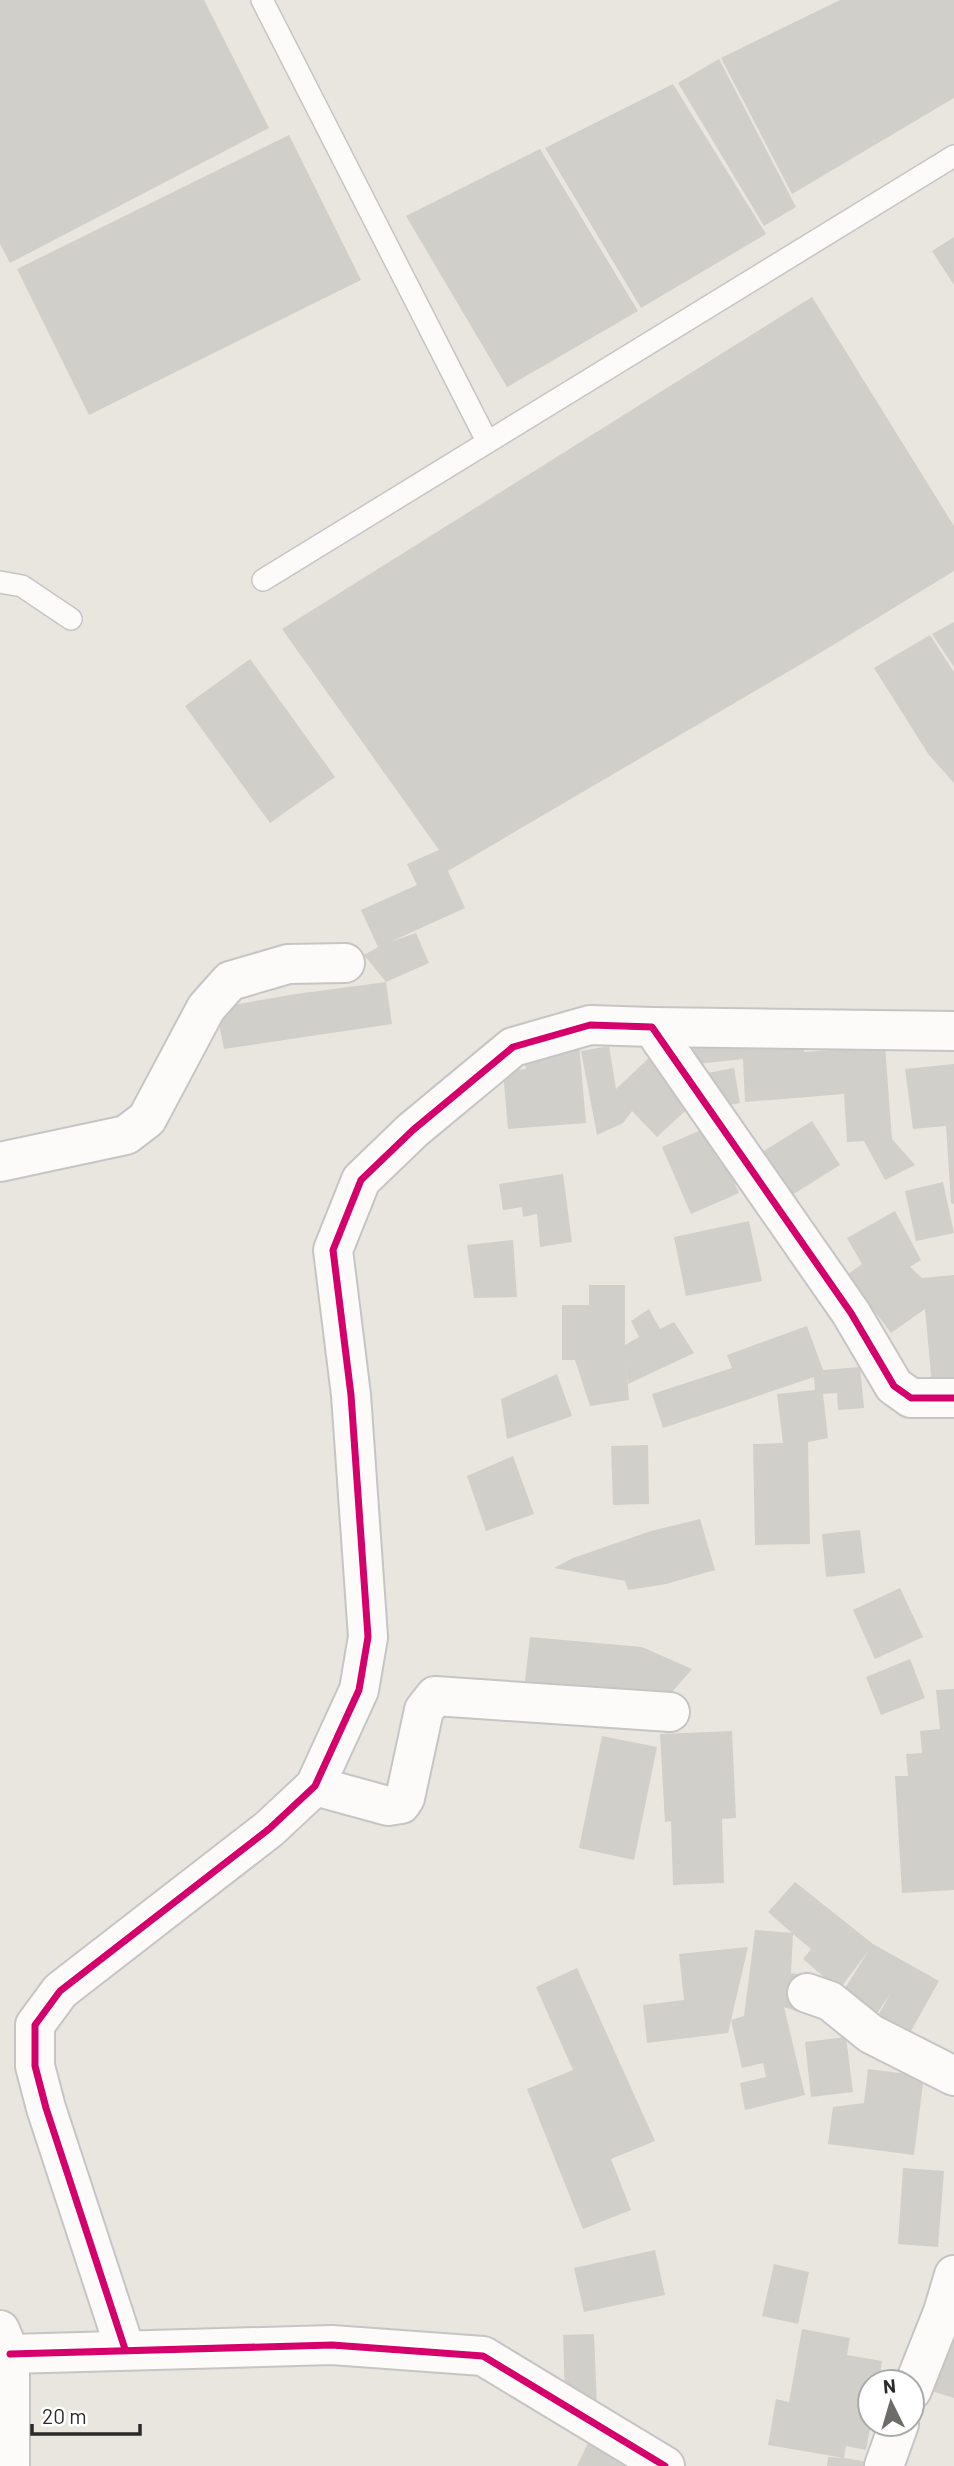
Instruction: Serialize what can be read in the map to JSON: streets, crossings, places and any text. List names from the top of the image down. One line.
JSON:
{"scale_bar":"20 m","north":"top"}
